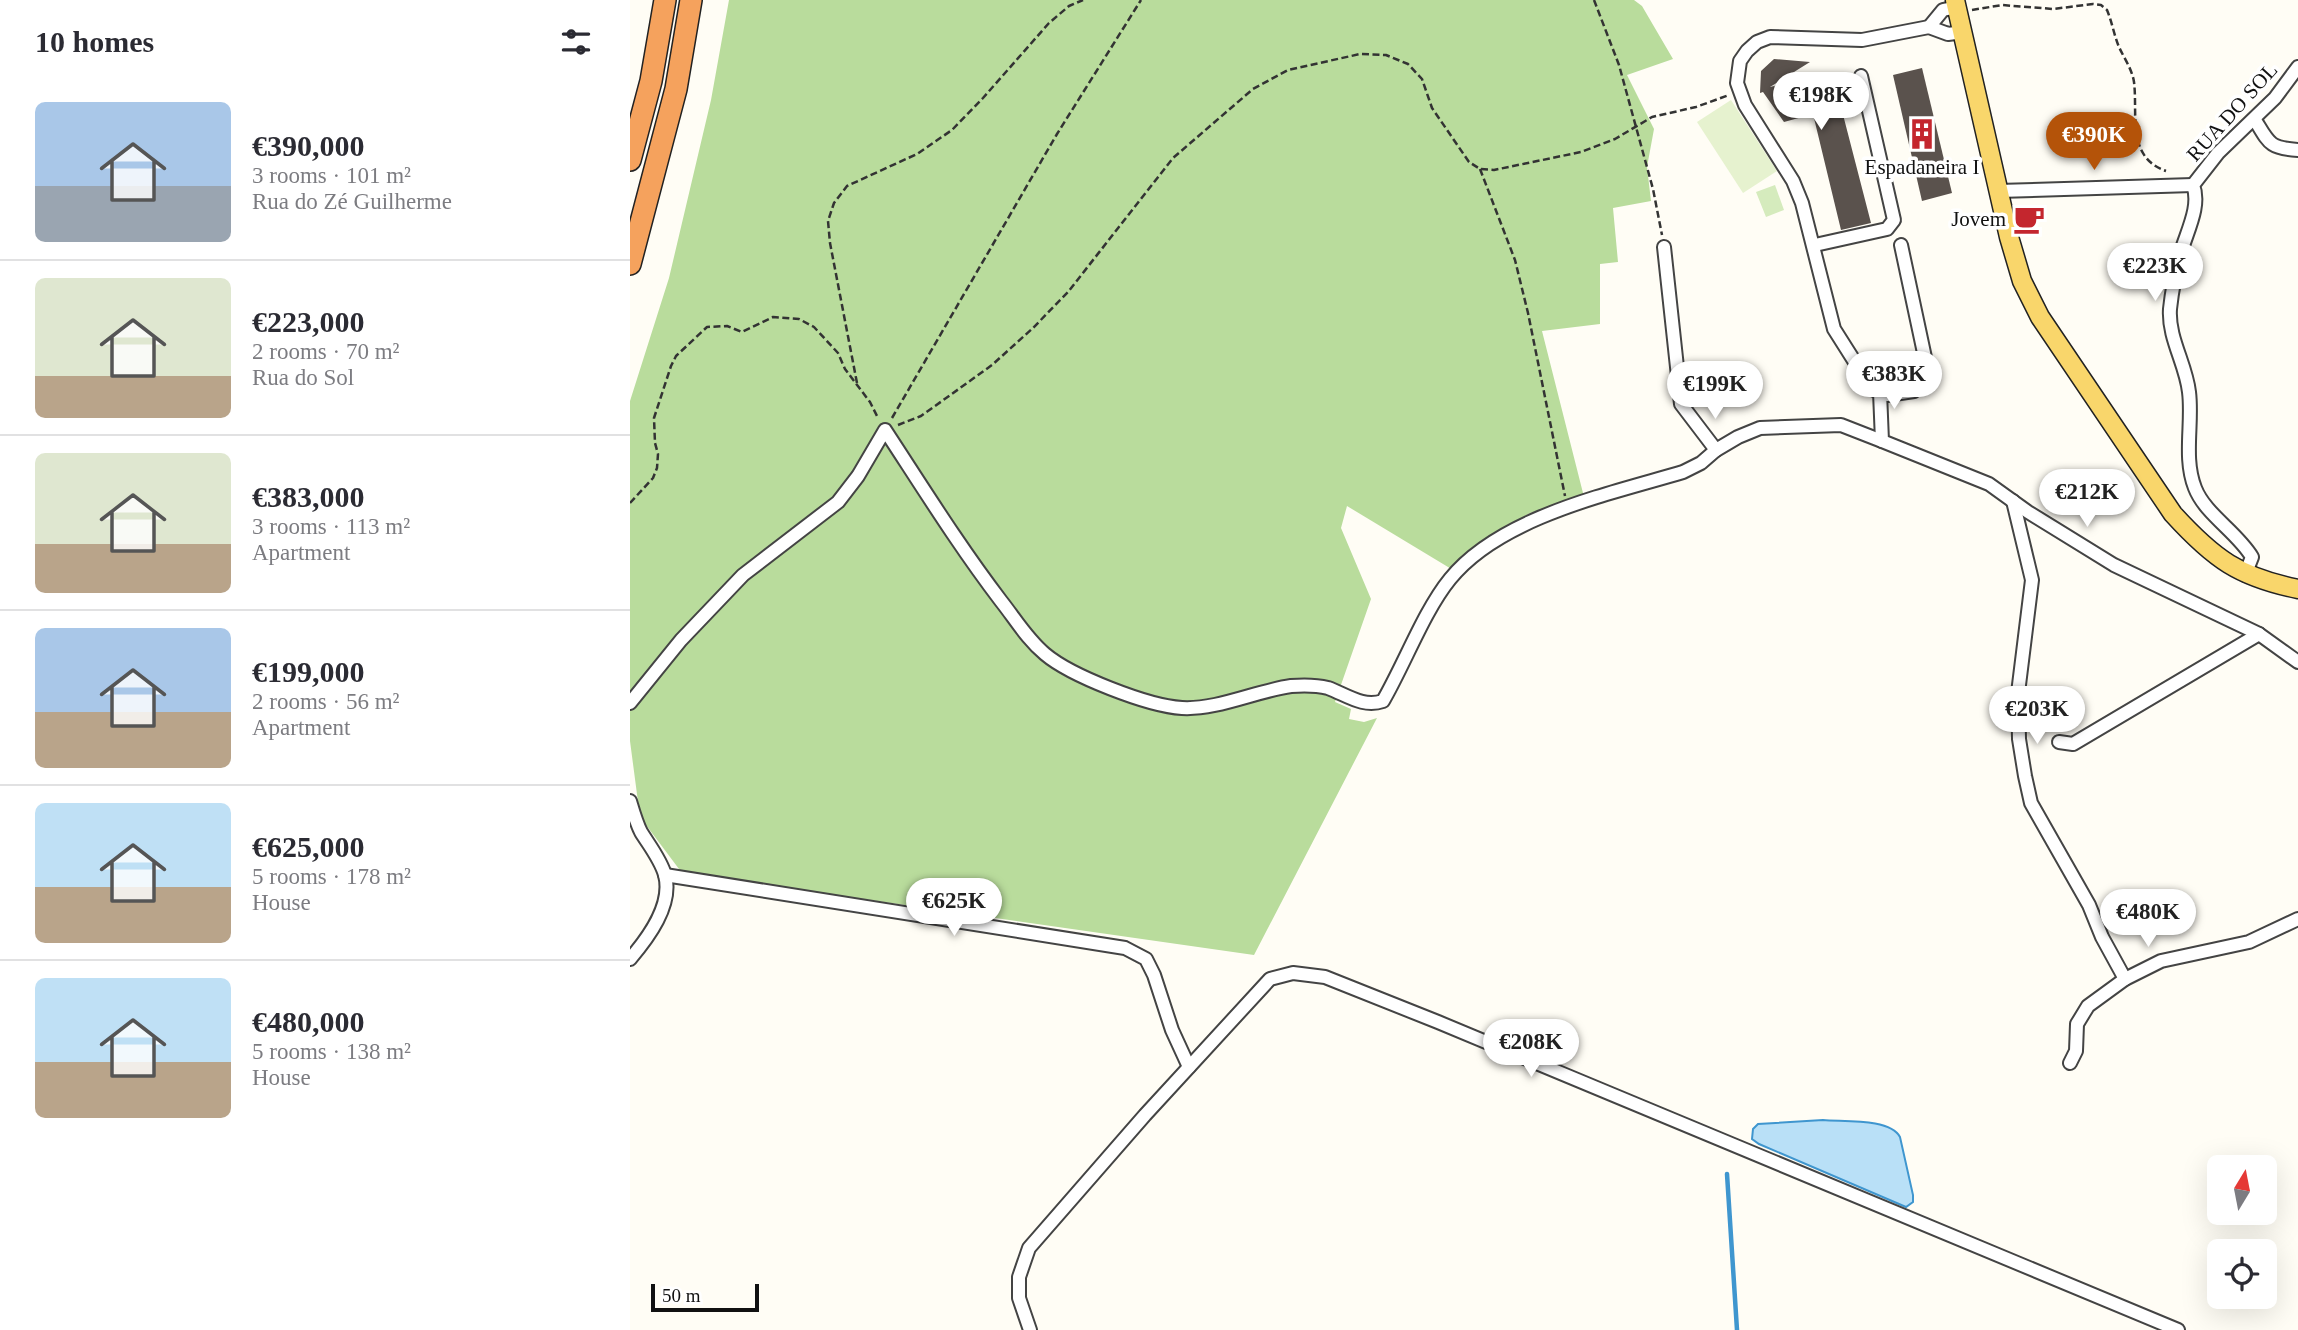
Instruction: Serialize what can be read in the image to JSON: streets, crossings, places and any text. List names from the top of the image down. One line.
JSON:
{"streets":{"street":["RUA DO SOL"]},"places":{"building":["Espadaneira I"],"cafe":["Jovem"]},"scale_bar":"50 m","north":"top","page":{"heading":"10 homes","price":["€198K","€390K","€223K","€383K","€199K","€212K","€203K","€625K","€480K","€208K"],"list":[{"name":"€390,000","note":"3 rooms · 101 m² · Rua do Zé Guilherme"},{"name":"€223,000","note":"2 rooms · 70 m² · Rua do Sol"},{"name":"€383,000","note":"3 rooms · 113 m² · Apartment"},{"name":"€199,000","note":"2 rooms · 56 m² · Apartment"},{"name":"€625,000","note":"5 rooms · 178 m² · House"},{"name":"€480,000","note":"5 rooms · 138 m² · House"}],"scale":"50 m"}}
